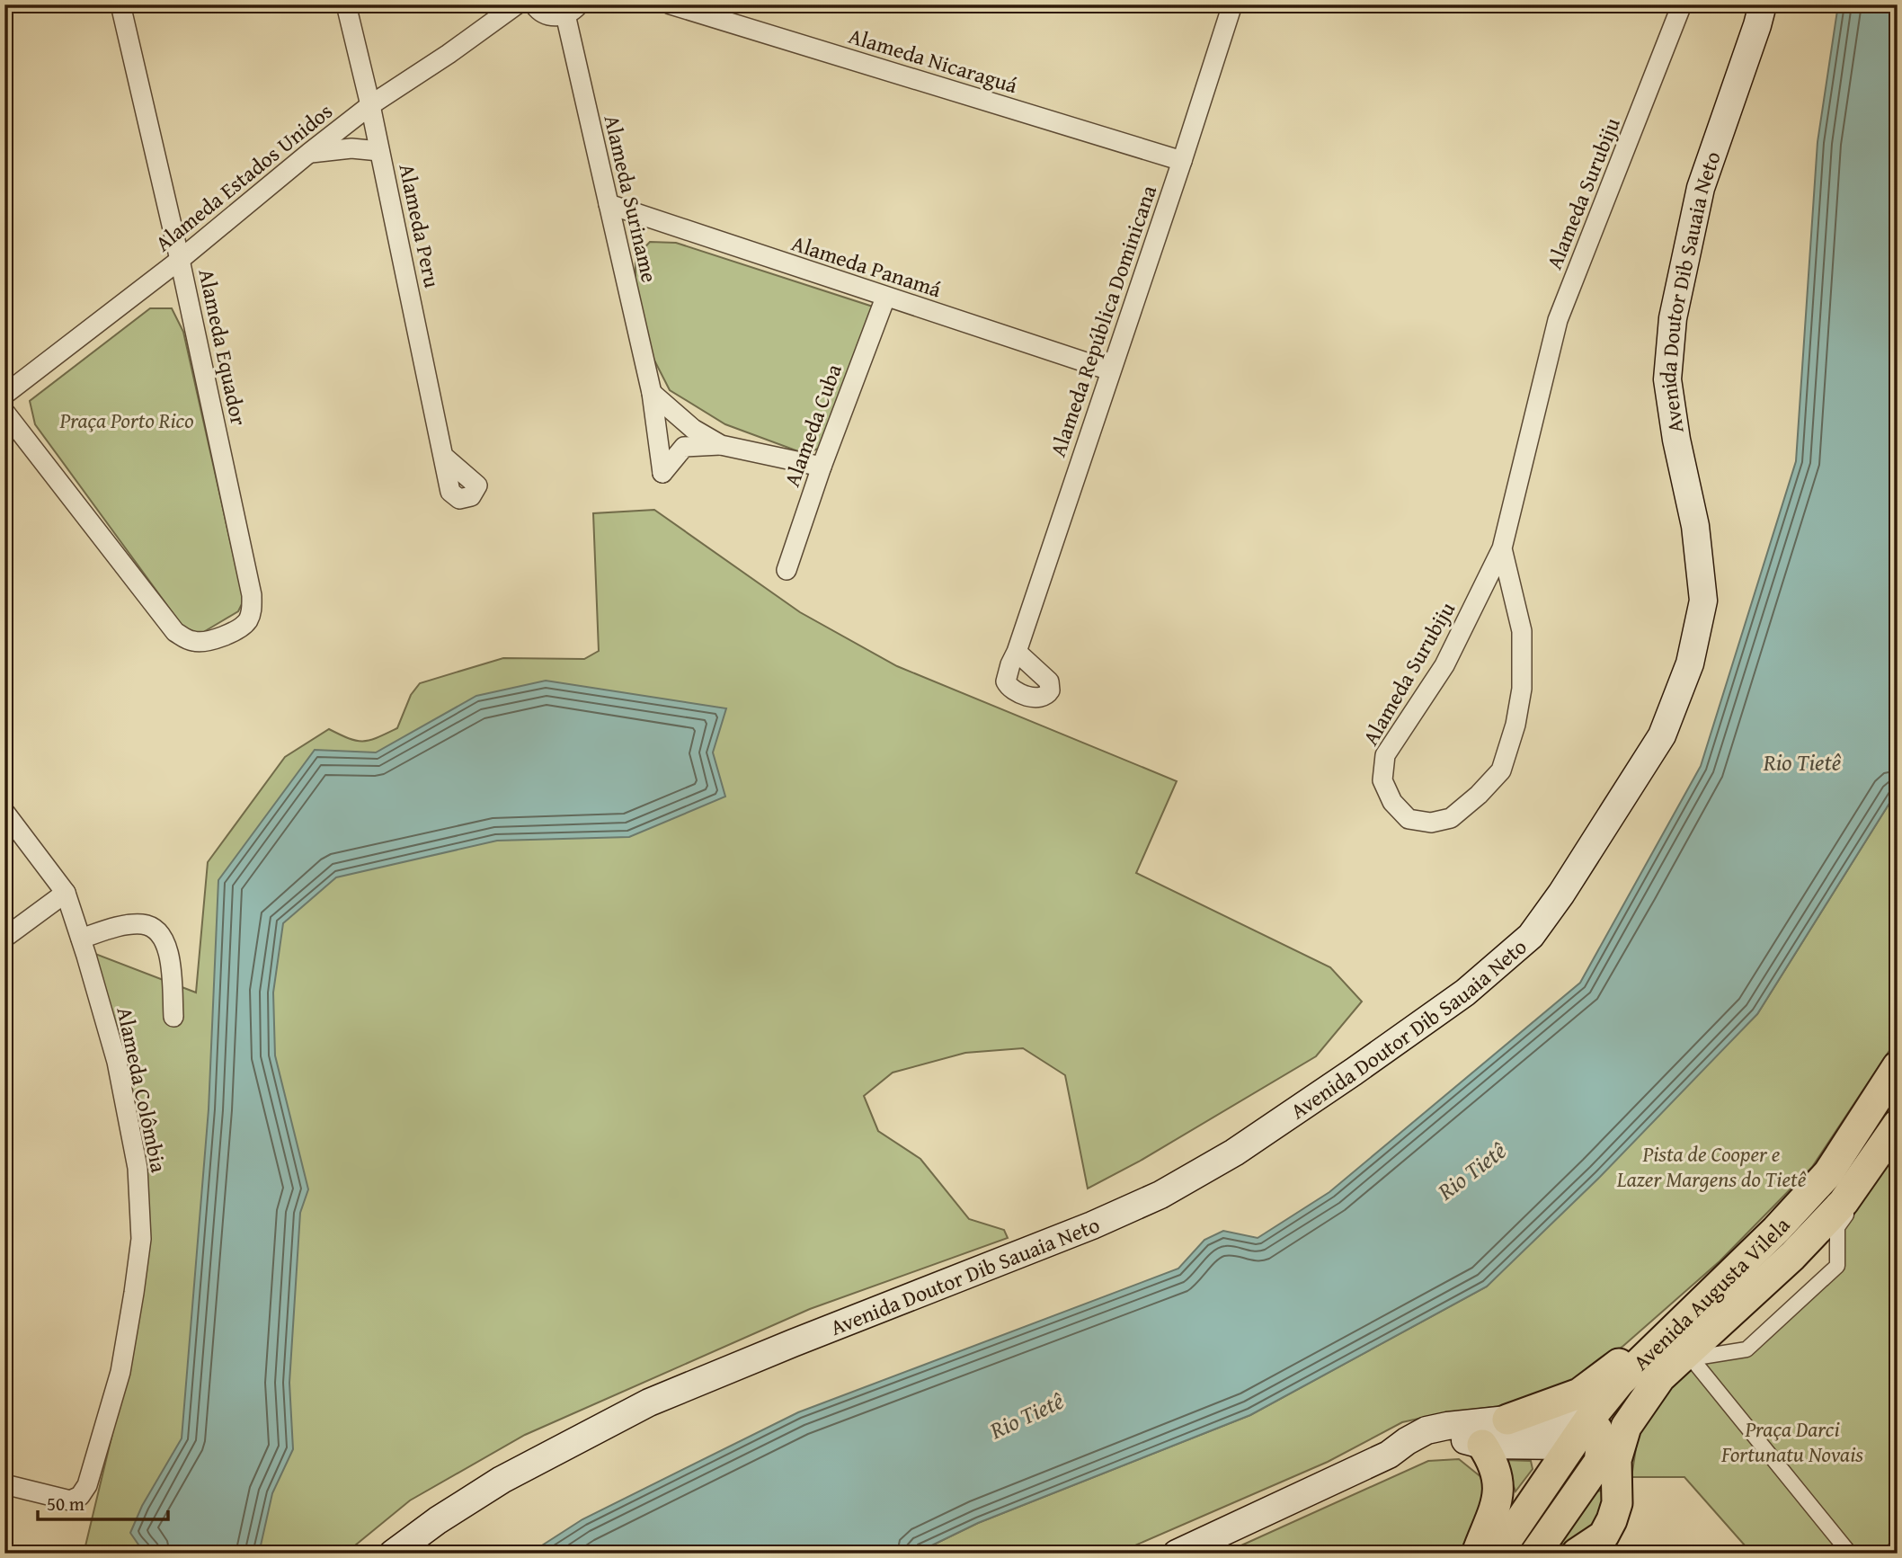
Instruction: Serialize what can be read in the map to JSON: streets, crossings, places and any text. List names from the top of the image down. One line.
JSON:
{"streets":{"main road":["Avenida Doutor Dib Sauaia Neto","Avenida Augusta Vilela"],"street":["Alameda Nicaraguá","Alameda Estados Unidos","Alameda Surubiju","Alameda Suriname","Alameda Peru","Alameda Panamá","Alameda República Dominicana","Alameda Equador","Alameda Cuba","Alameda Colômbia"]},"crossings":[["Alameda Nicaraguá","Alameda República Dominicana"],["Alameda Estados Unidos","Alameda Peru"],["Alameda Estados Unidos","Alameda Equador"],["Alameda Suriname","Alameda Panamá"],["Alameda Panamá","Alameda República Dominicana"],["Alameda Panamá","Alameda Cuba"]],"water":["Rio Tietê"],"parks":["Praça Porto Rico","Pista de Cooper e Lazer Margens do Tietê","Praça Darci Fortunatu Novais"],"scale_bar":"50 m"}
